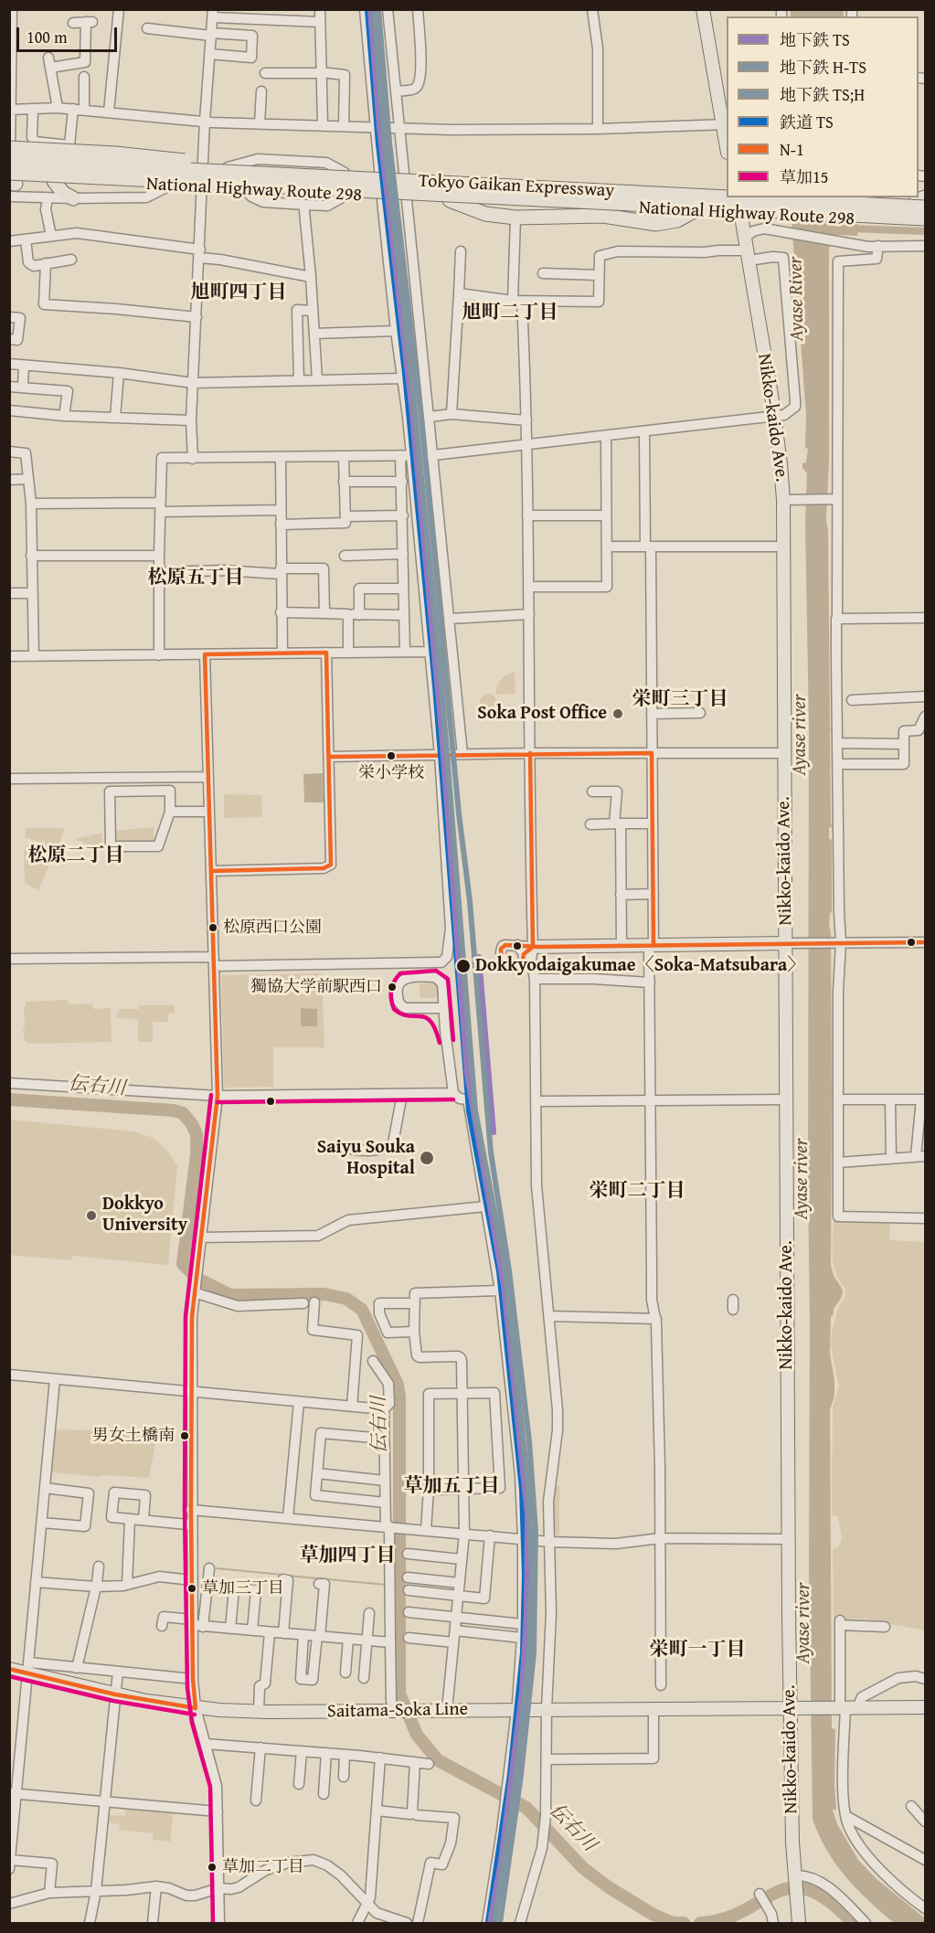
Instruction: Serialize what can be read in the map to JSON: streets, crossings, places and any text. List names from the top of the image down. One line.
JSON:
{"streets":{"highway":["Tokyo Gaikan Expressway","National Highway Route 298"],"main road":["Nikko-kaido Ave.","Saitama-Soka Line"]},"crossings":[["Tokyo Gaikan Expressway","National Highway Route 298"],["National Highway Route 298","Nikko-kaido Ave."],["Nikko-kaido Ave.","Saitama-Soka Line"]],"districts":["旭町四丁目","旭町二丁目","松原五丁目","栄町三丁目","松原二丁目","栄町二丁目","草加五丁目","草加四丁目","栄町一丁目"],"water":["Ayase River","Ayase river","伝右川"],"places":["Soka Post Office","栄小学校","松原西口公園","Dokkyodaigakumae〈Soka-Matsubara〉","獨協大学前駅西口","Saiyu Souka Hospital","Dokkyo University","男女土橋南","草加三丁目","草加二丁目"],"lines":["metro line TS","metro line H-TS","metro line TS;H","rail line TS","transit line N-1","transit line 草加15"],"legend":["地下鉄 TS","地下鉄 H-TS","地下鉄 TS;H","鉄道 TS","N-1","草加15"],"scale_bar":"100 m"}
